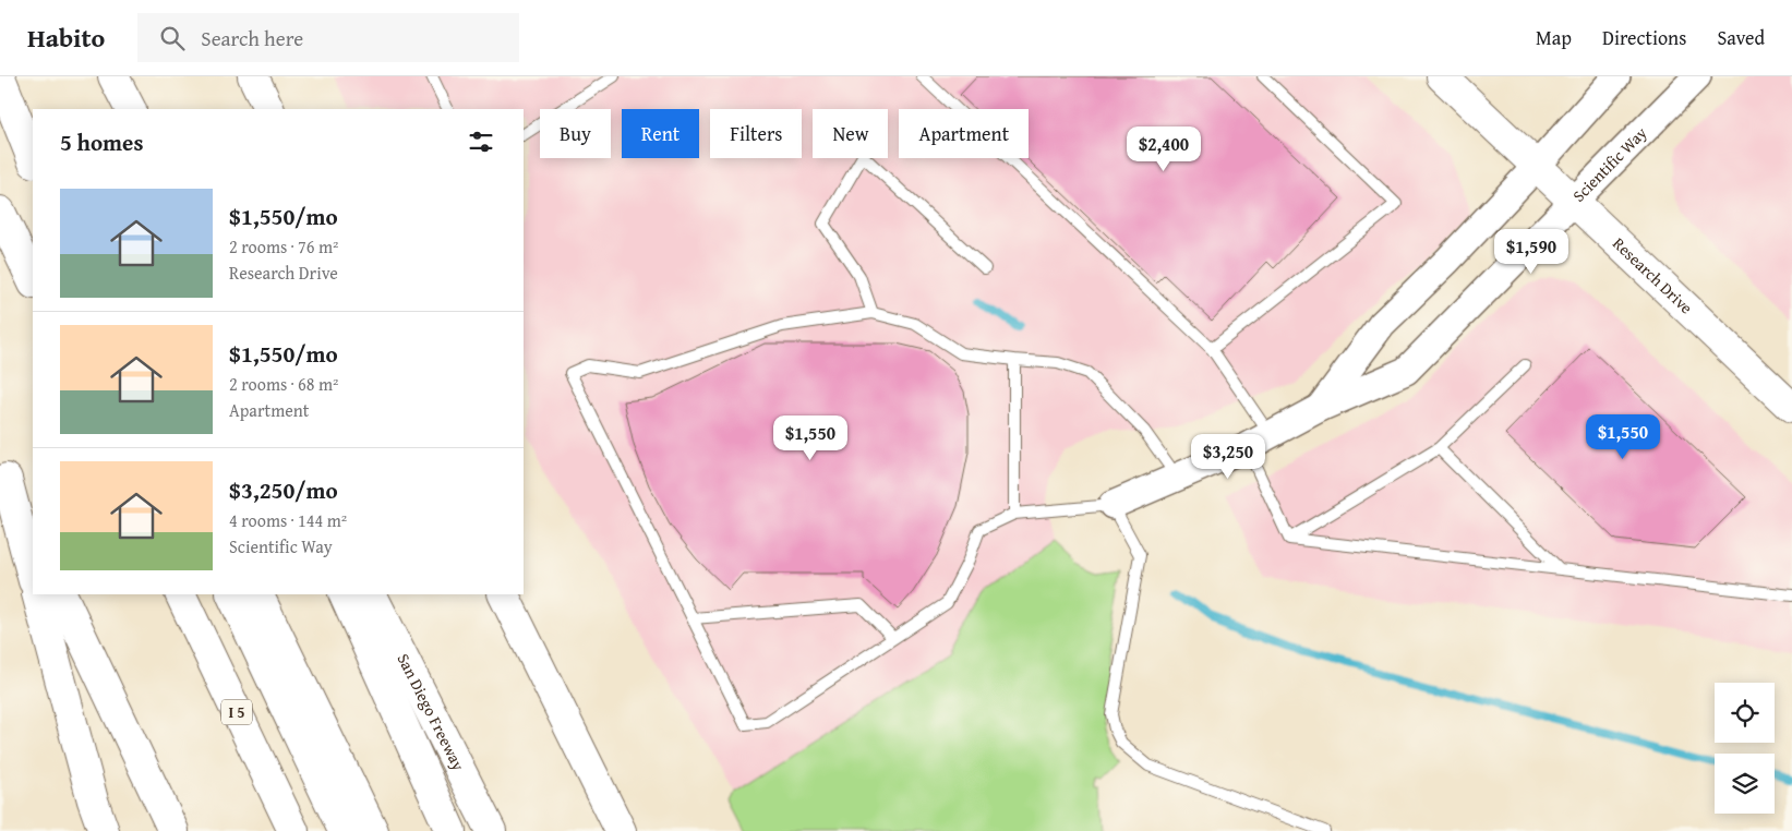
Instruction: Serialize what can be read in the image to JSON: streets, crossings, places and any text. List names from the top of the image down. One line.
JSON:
{"streets":{"main road":["Research Drive","I 5","San Diego Freeway"],"street":["Scientific Way"]},"crossings":[["Scientific Way","Research Drive"]],"page":{"header":"Habito","search":"Search here","nav":["Map","Directions","Saved"],"chip":["Buy","Rent","Filters","New","Apartment"],"heading":"5 homes","price":["$2,400","$1,590","$1,550","$1,550","$3,250"],"list":[{"name":"$1,550/mo","note":"2 rooms · 76 m² · Research Drive"},{"name":"$1,550/mo","note":"2 rooms · 68 m² · Apartment"},{"name":"$3,250/mo","note":"4 rooms · 144 m² · Scientific Way"}]}}
